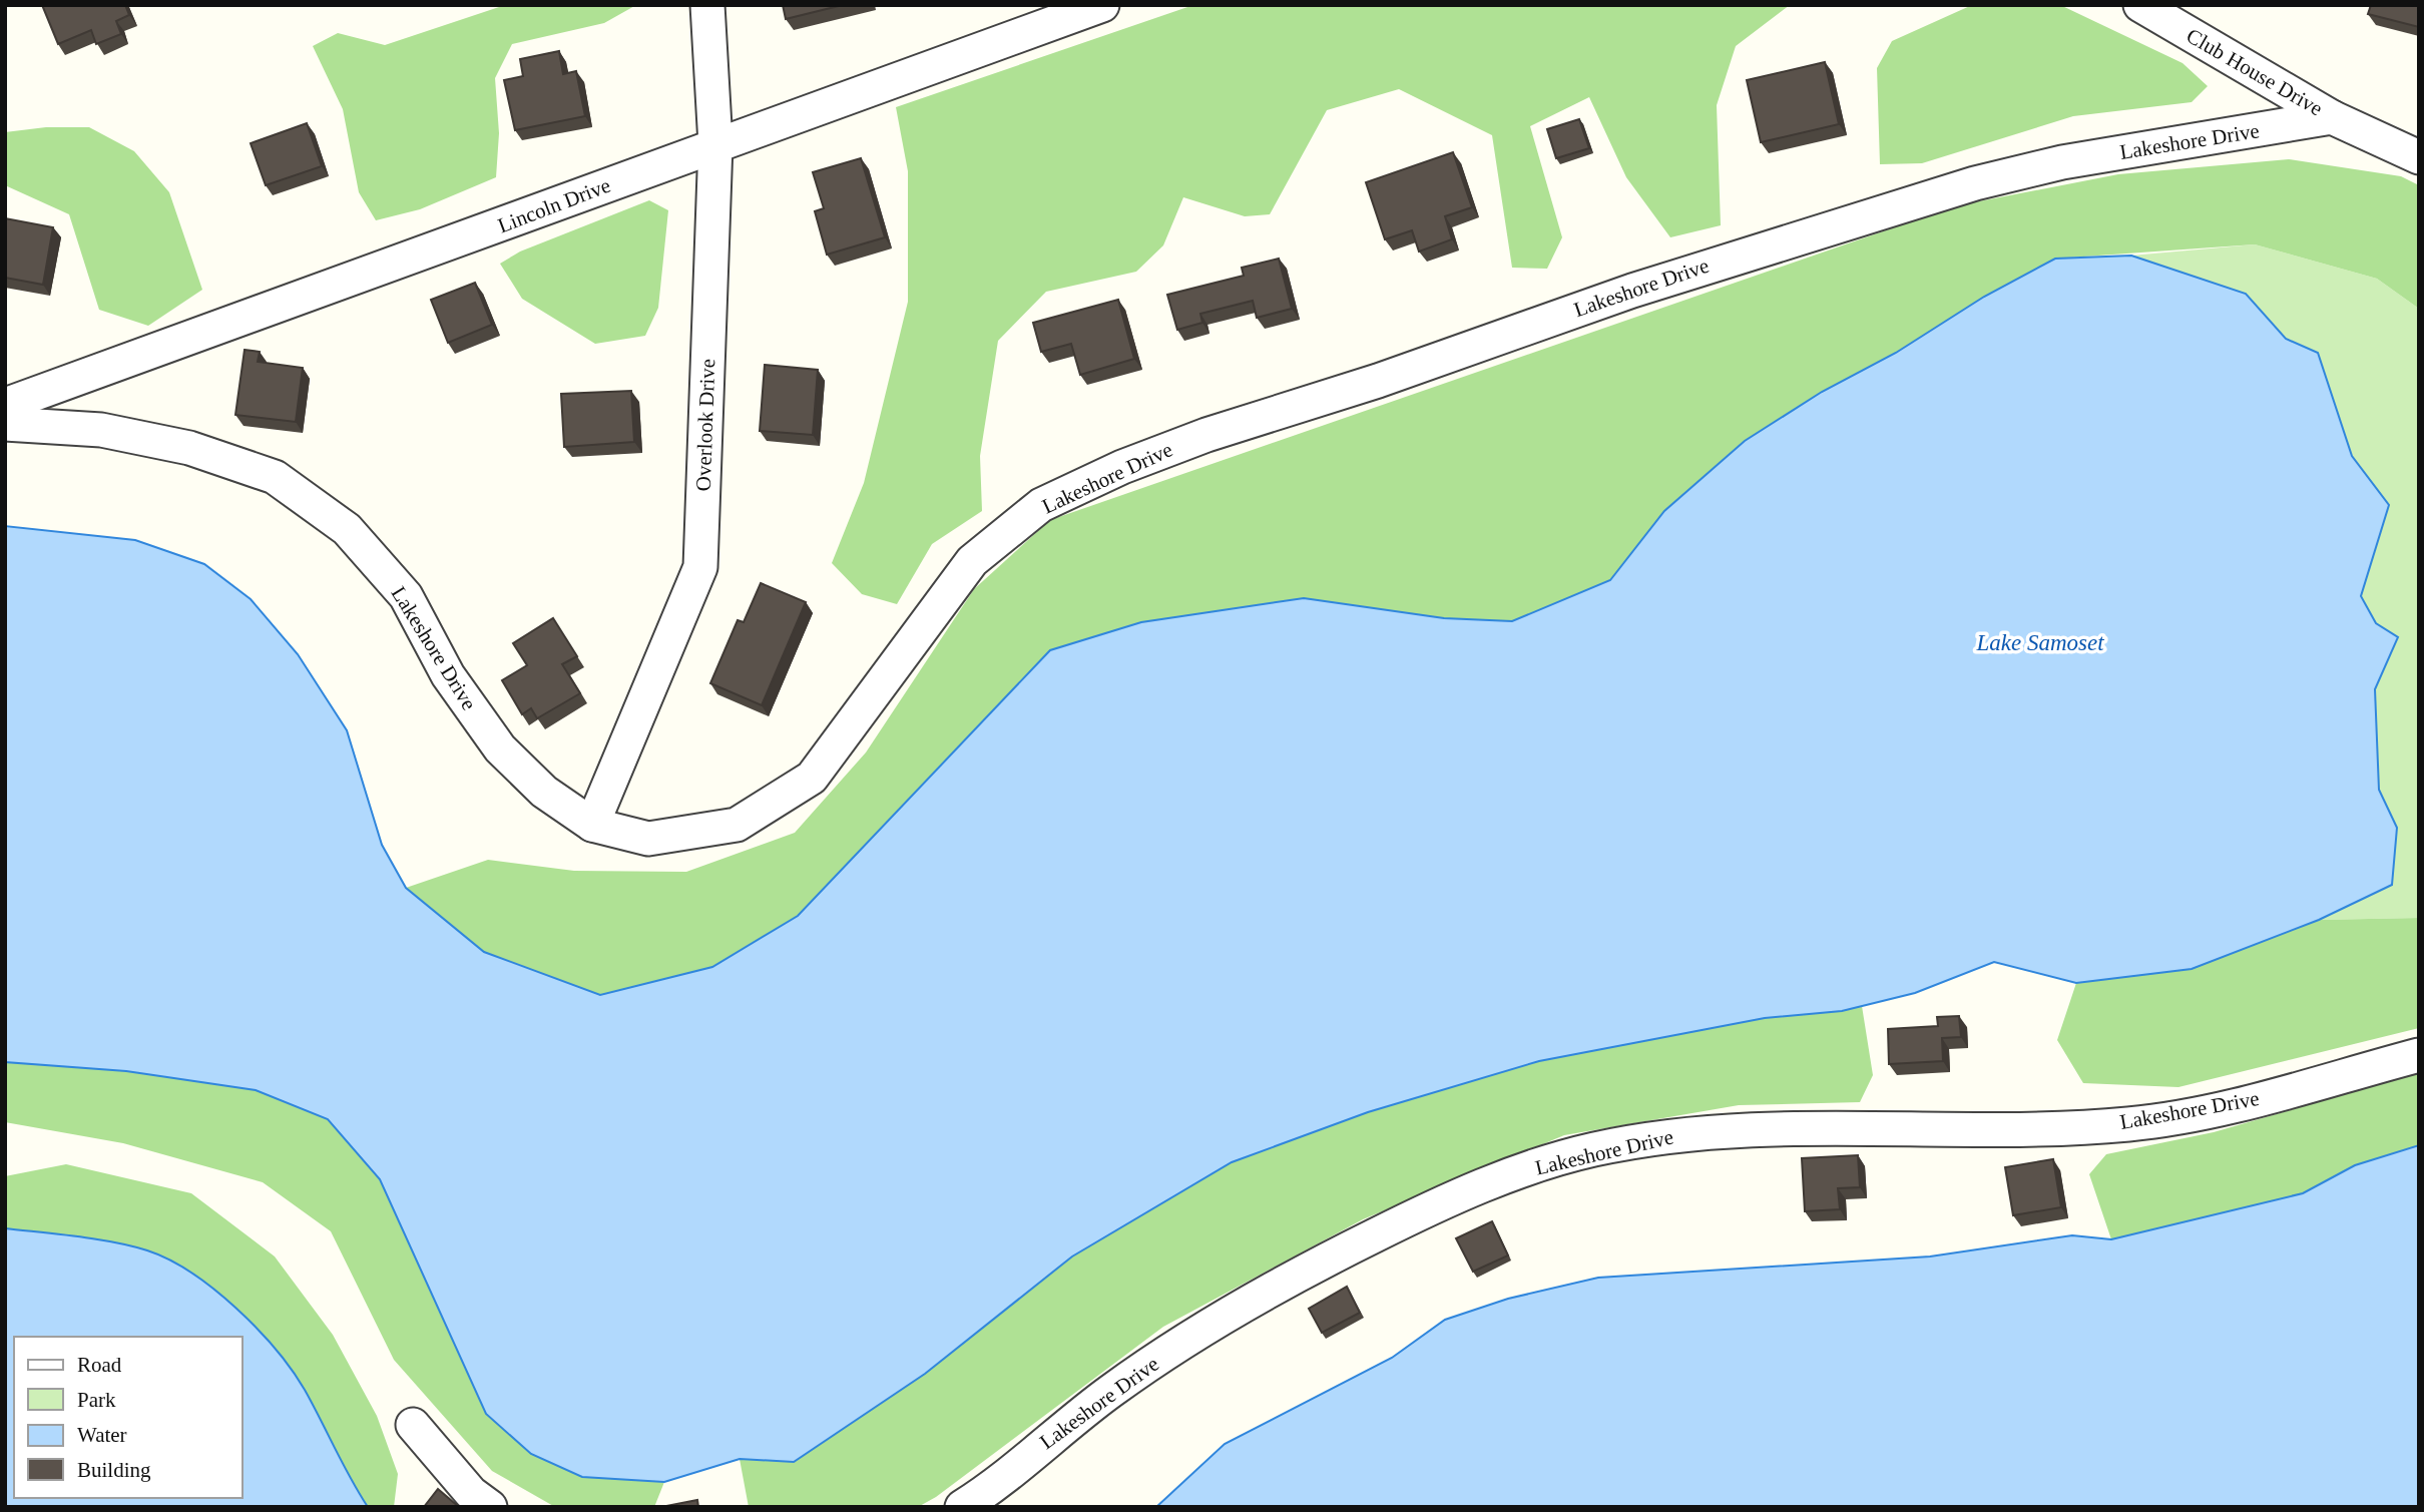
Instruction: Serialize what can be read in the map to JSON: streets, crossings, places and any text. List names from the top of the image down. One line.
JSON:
{"streets":{"street":["Club House Drive","Lakeshore Drive","Lincoln Drive","Overlook Drive"]},"crossings":[["Club House Drive","Lakeshore Drive"],["Lakeshore Drive","Overlook Drive"],["Lincoln Drive","Overlook Drive"]],"water":["Lake Samoset"],"legend":["Road","Park","Water","Building"]}
